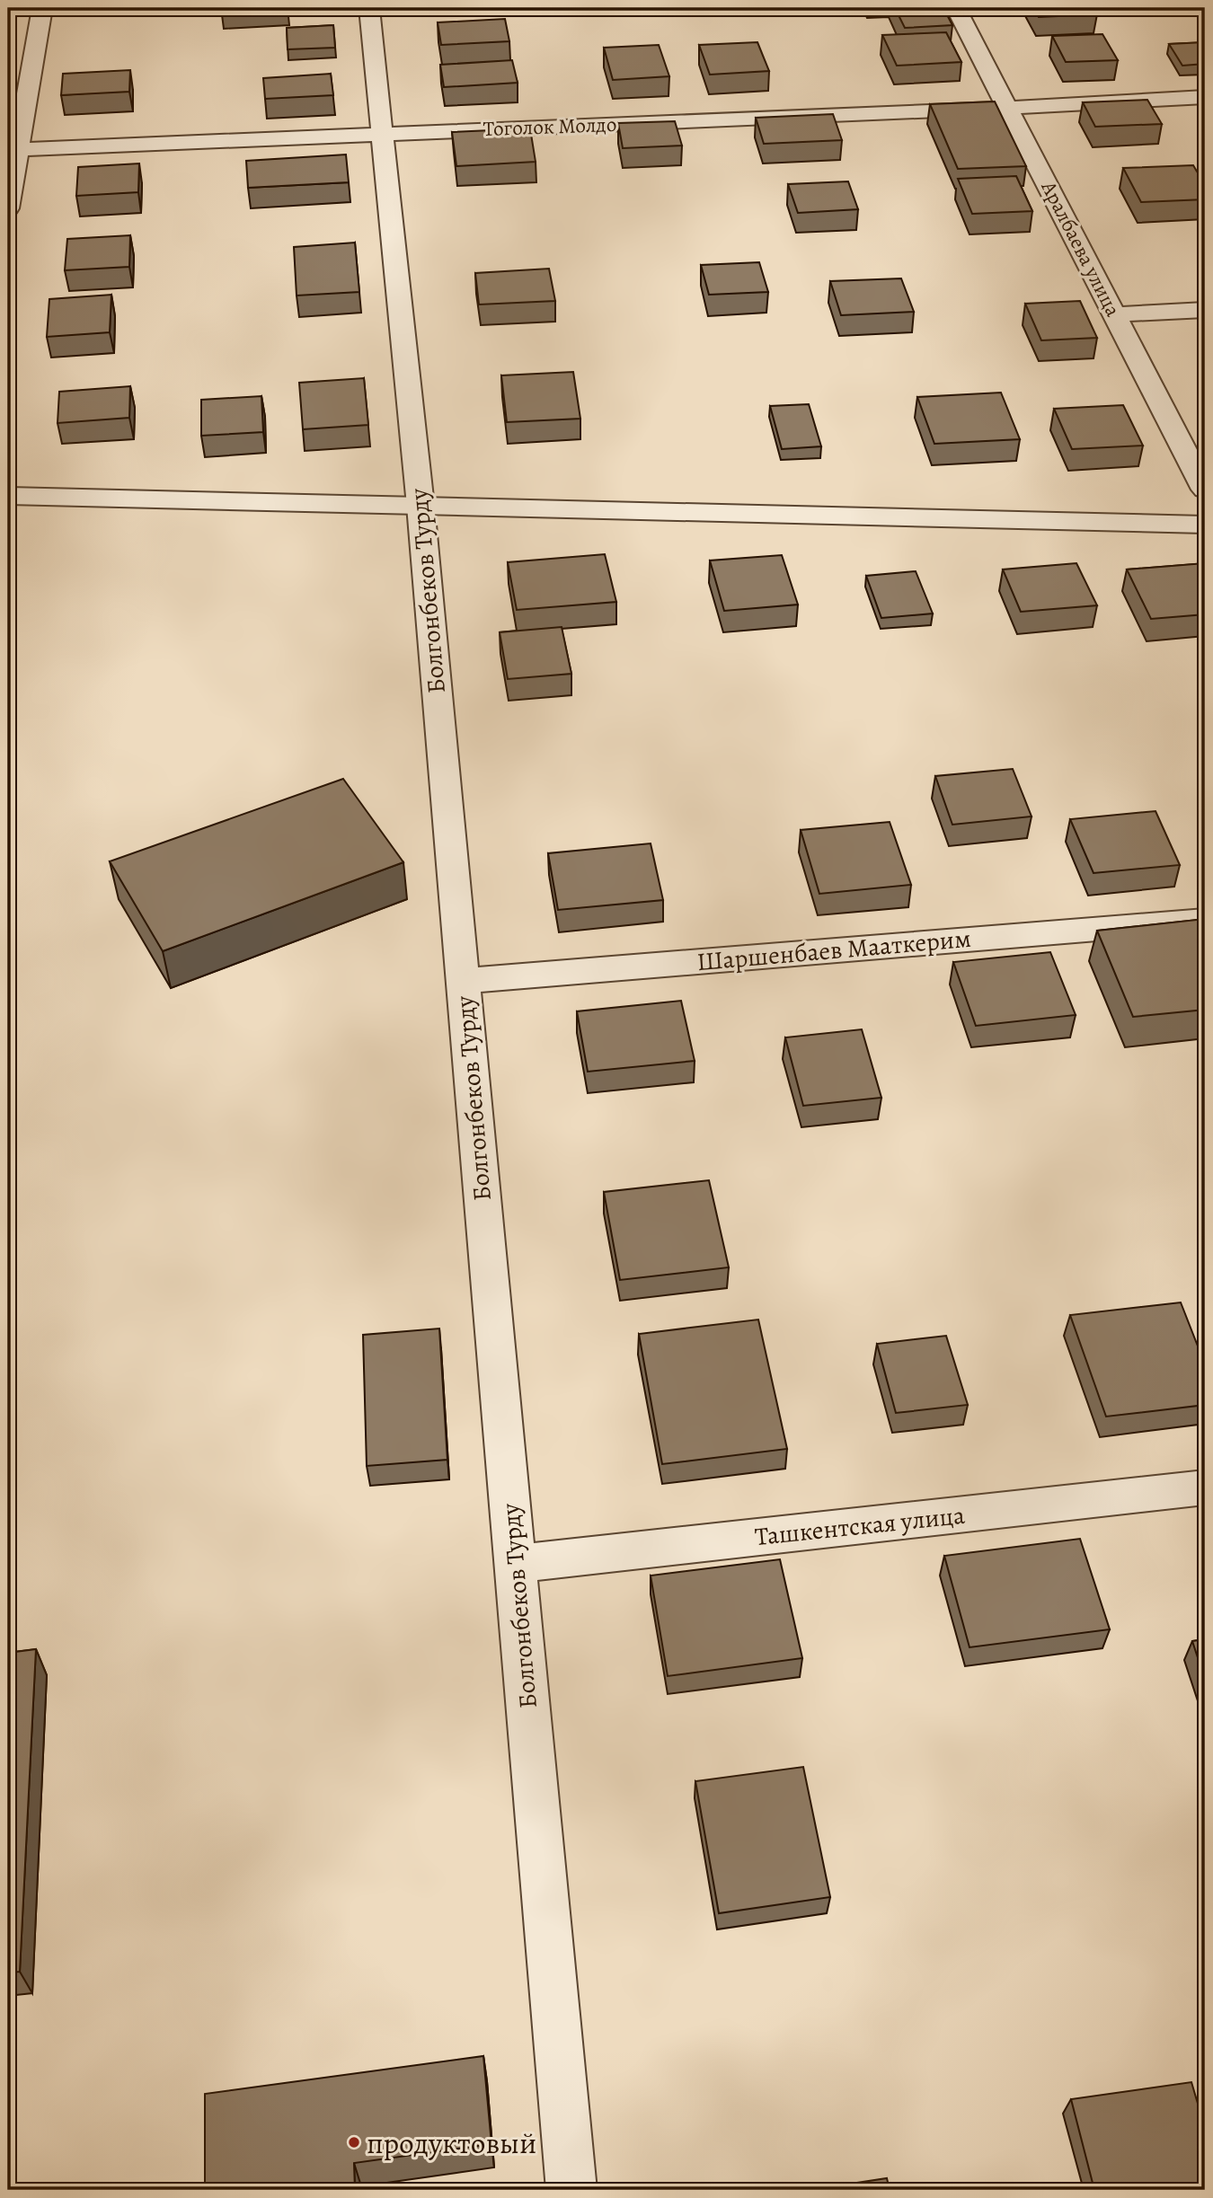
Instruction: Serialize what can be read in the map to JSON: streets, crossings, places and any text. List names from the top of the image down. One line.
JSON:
{"streets":{"street":["Тоголок Молдо","Аралбаева улица","Болгонбеков Турду","Шаршенбаев Мааткерим","Ташкентская улица"]},"crossings":[["Тоголок Молдо","Аралбаева улица"],["Тоголок Молдо","Болгонбеков Турду"],["Болгонбеков Турду","Шаршенбаев Мааткерим"],["Болгонбеков Турду","Ташкентская улица"]],"places":["продуктовый"]}
